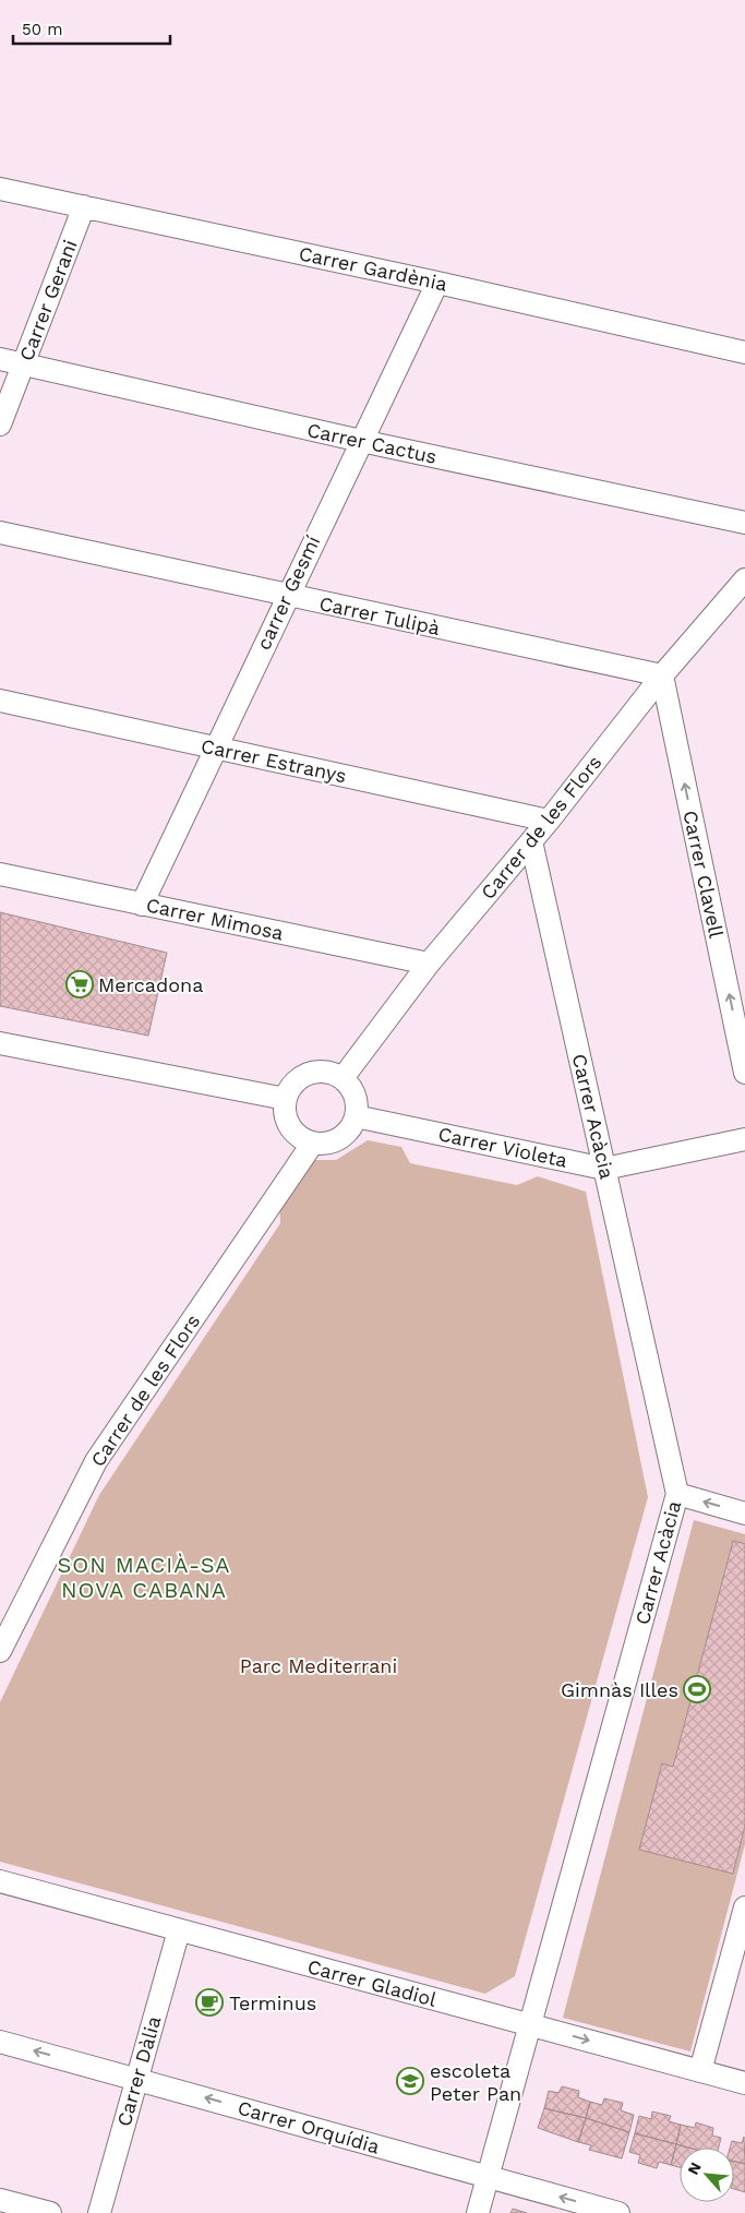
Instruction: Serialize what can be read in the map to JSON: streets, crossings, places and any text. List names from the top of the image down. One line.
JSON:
{"streets":{"street":["Carrer Gardènia","Carrer Gerani","Carrer Cactus","carrer Gesmí","Carrer Tulipà","Carrer Estranys","Carrer de les Flors","Carrer Clavell","Carrer Mimosa","Carrer Acàcia","Carrer Violeta","Carrer Gladiol","Carrer Dàlia","Carrer Orquídia"]},"crossings":[["Carrer Gardènia","Carrer Gerani"],["Carrer Gardènia","carrer Gesmí"],["Carrer Gerani","Carrer Cactus"],["Carrer Cactus","carrer Gesmí"],["carrer Gesmí","Carrer Tulipà"],["carrer Gesmí","Carrer Estranys"],["carrer Gesmí","Carrer Mimosa"],["Carrer Tulipà","Carrer de les Flors"],["Carrer Tulipà","Carrer Clavell"],["Carrer Estranys","Carrer de les Flors"],["Carrer de les Flors","Carrer Clavell"],["Carrer de les Flors","Carrer Mimosa"],["Carrer de les Flors","Carrer Acàcia"],["Carrer de les Flors","Carrer Violeta"],["Carrer Acàcia","Carrer Violeta"],["Carrer Acàcia","Carrer Gladiol"],["Carrer Acàcia","Carrer Orquídia"],["Carrer Gladiol","Carrer Dàlia"],["Carrer Dàlia","Carrer Orquídia"]],"one_way":["Carrer Clavell","Carrer Orquídia"],"districts":["SON MACIÀ-SA NOVA CABANA"],"parks":["Parc Mediterrani"],"places":{"supermarket":["Mercadona"],"sports":["Gimnàs Illes"],"cafe":["Terminus"],"school or university":["escoleta Peter Pan"]},"scale_bar":"50 m","north":"top left"}
